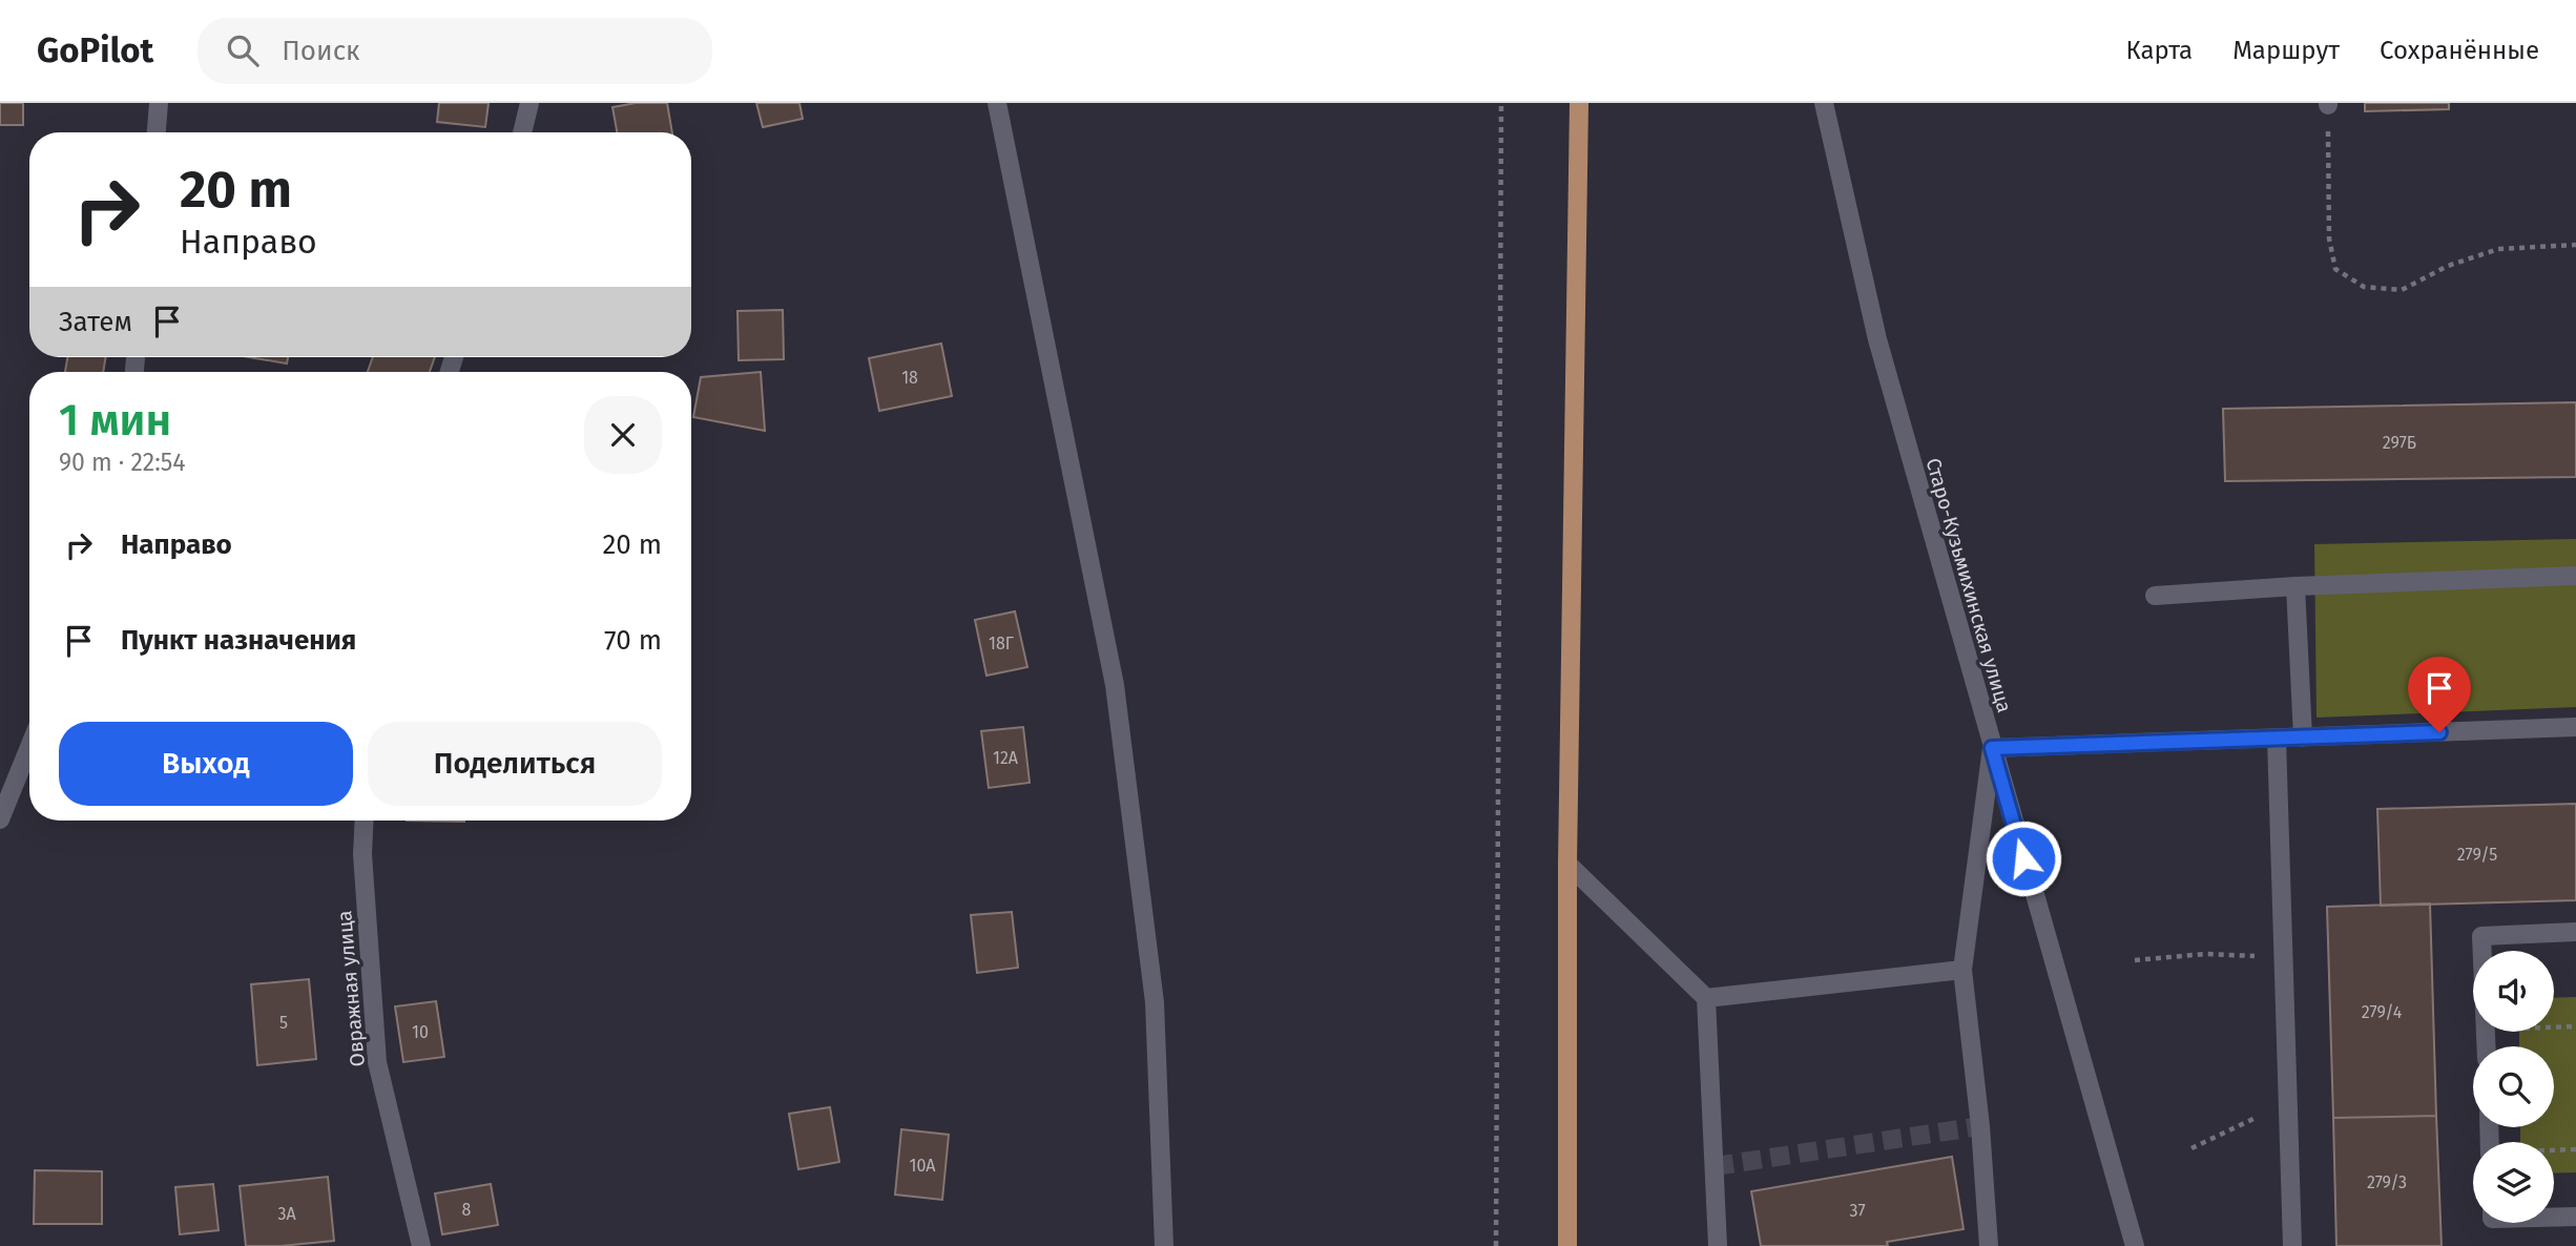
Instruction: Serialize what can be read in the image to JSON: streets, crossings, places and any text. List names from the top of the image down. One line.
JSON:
{"streets":{"street":["Старо-Кузьмихинская улица","Овражная улица"]},"house_numbers":["18","297Б","18Г","12А","279/5","279/4","5","10","10А","279/3","8","37","3А"],"page":{"header":"GoPilot","search":"Поиск","nav":["Карта","Маршрут","Сохранённые"],"turn":["20 m","Направо"],"then":"Затем","heading":["1 мин","90 m · 22:54"],"list":[{"name":"Направо","value":"20 m"},{"name":"Пункт назначения","value":"70 m"}],"buttons":["Выход","Поделиться"]}}
